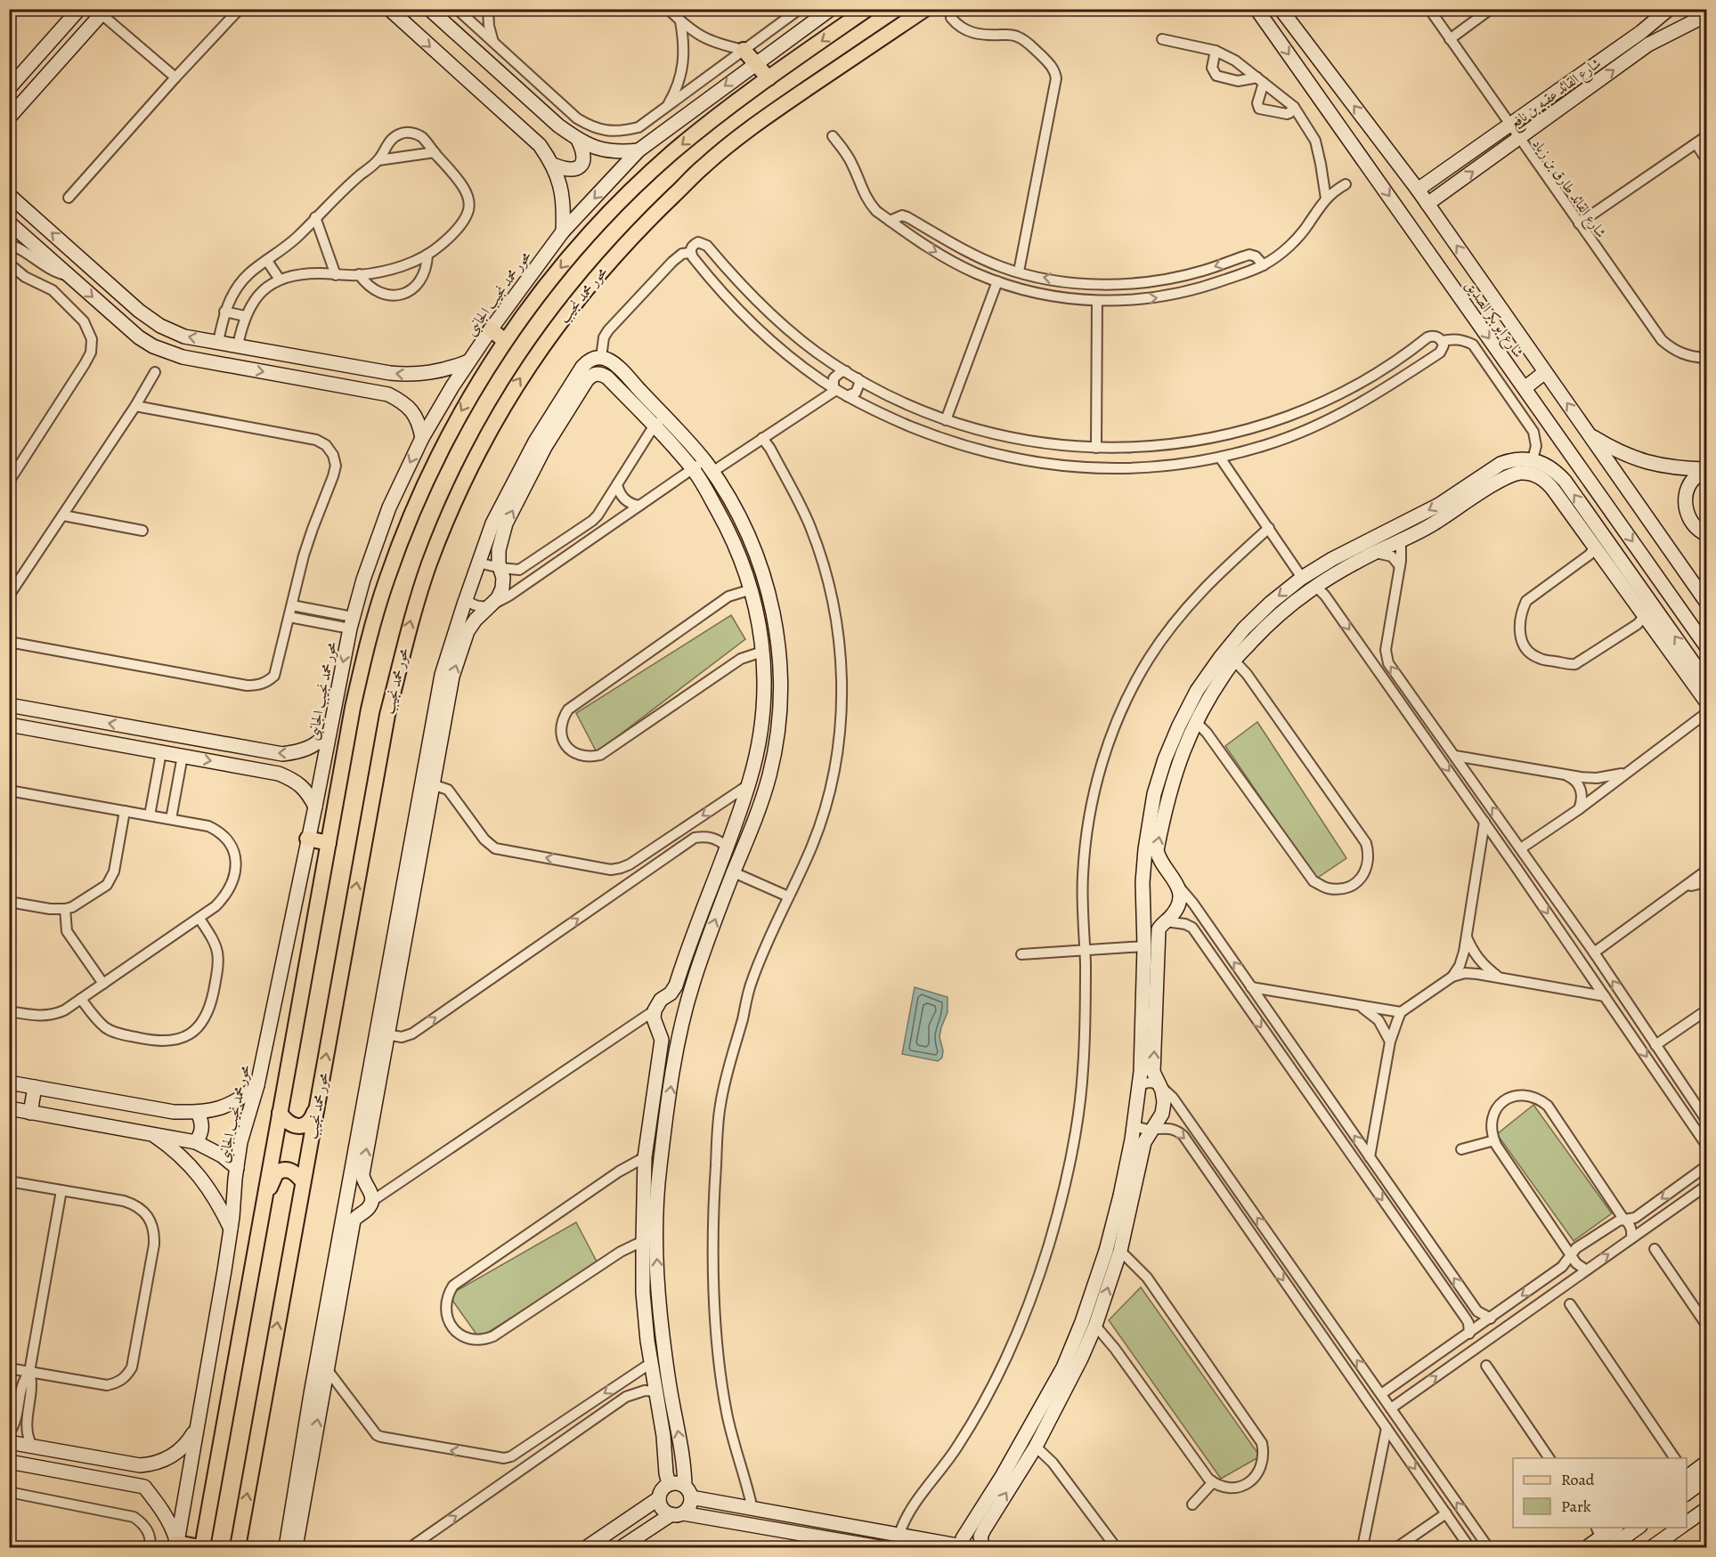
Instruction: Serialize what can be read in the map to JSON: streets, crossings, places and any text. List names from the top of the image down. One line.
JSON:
{"streets":{"main road":["محور محمد نجيب"],"street":["شارع القائد عقبه بن نافع","شارع القائد طارق بن زياد","محور محمد نجيب الجانبى","شارع ابو بكر الصديق"]},"crossings":[["شارع القائد عقبه بن نافع","شارع القائد طارق بن زياد"],["شارع القائد عقبه بن نافع","شارع ابو بكر الصديق"]],"legend":["Road","Park"]}
